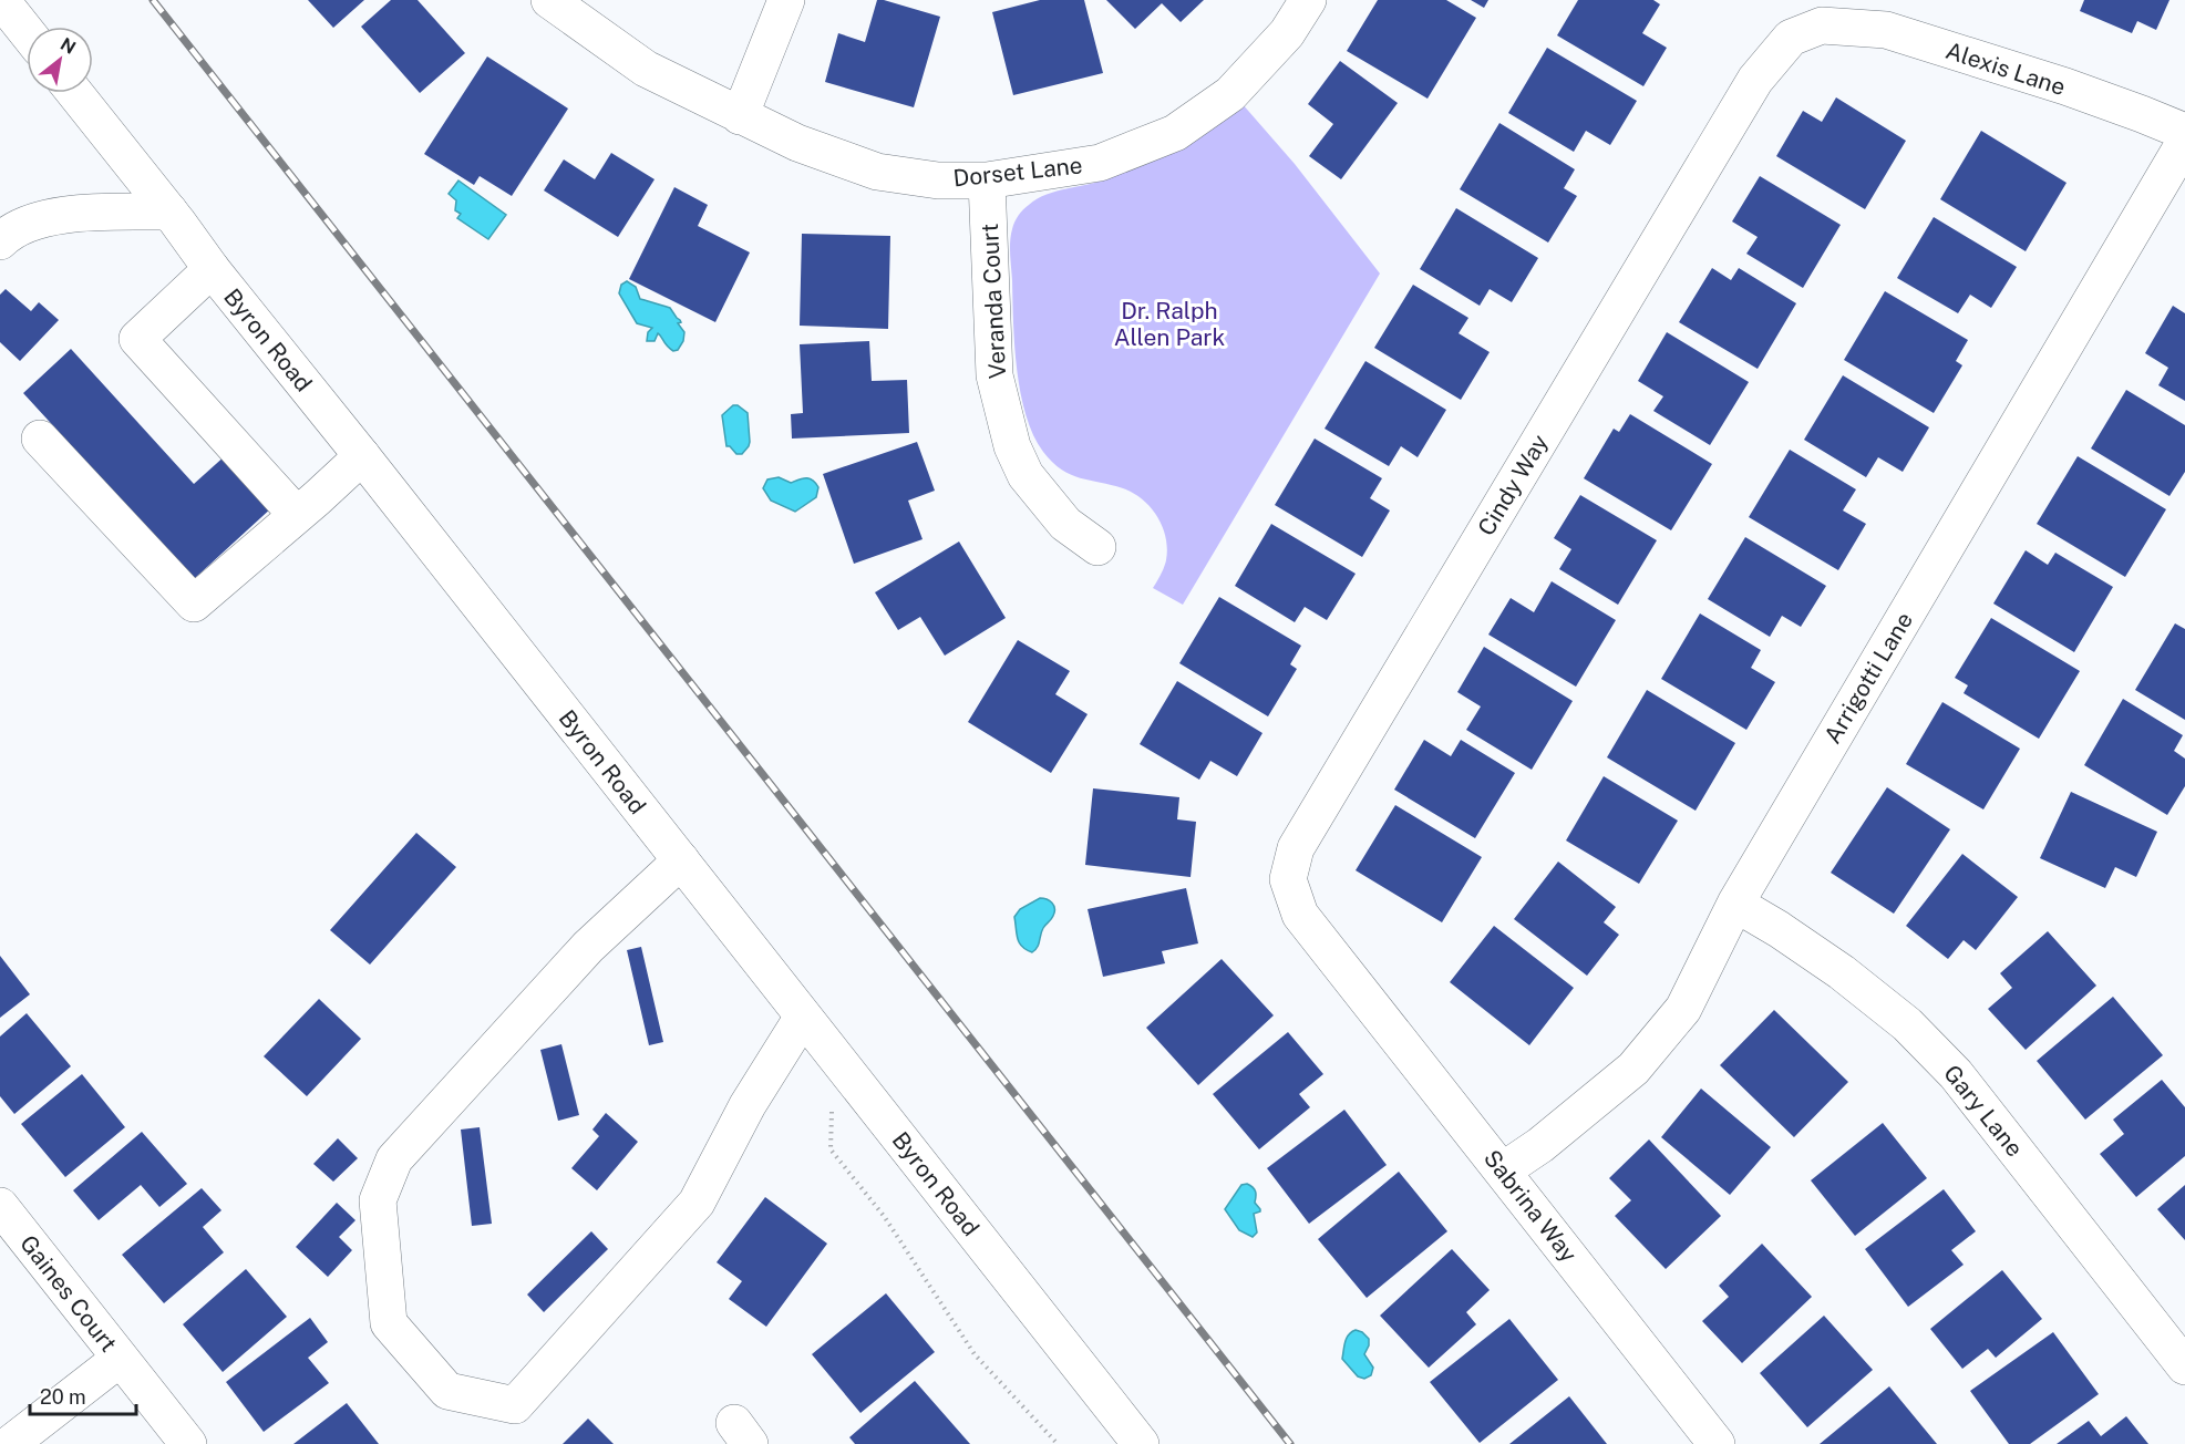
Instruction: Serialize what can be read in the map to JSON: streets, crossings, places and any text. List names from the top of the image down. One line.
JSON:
{"streets":{"street":["Alexis Lane","Dorset Lane","Veranda Court","Byron Road","Cindy Way","Arrigotti Lane","Gary Lane","Sabrina Way","Gaines Court"]},"crossings":[["Alexis Lane","Cindy Way"],["Dorset Lane","Veranda Court"],["Cindy Way","Sabrina Way"],["Arrigotti Lane","Gary Lane"],["Arrigotti Lane","Sabrina Way"]],"parks":["Dr. Ralph Allen Park"],"scale_bar":"20 m","north":"top right"}
